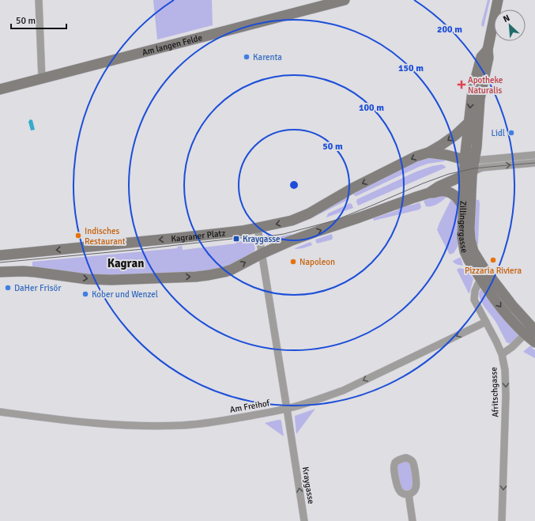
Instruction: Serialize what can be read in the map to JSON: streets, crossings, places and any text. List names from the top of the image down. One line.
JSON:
{"streets":{"main road":["Am langen Felde","Zillingergasse","Kagraner Platz"],"street":["Afritschgasse","Am Freihof","Kraygasse"]},"crossings":[["Zillingergasse","Kagraner Platz"],["Zillingergasse","Afritschgasse"],["Kagraner Platz","Kraygasse"],["Afritschgasse","Am Freihof"],["Am Freihof","Kraygasse"]],"one_way":["Afritschgasse","Am Freihof","Kraygasse"],"districts":["Kagran"],"places":{"other":["Karenta","Lidl","Indisches Restaurant","Pizzaria Riviera","Napoleon","DaHer Frisör","Kober und Wenzel"],"health":["Apotheke Naturalis"],"transit":["Kraygasse"]},"scale_bar":"50 m","north":"top left","rings":["200 m","150 m","100 m","50 m"]}
